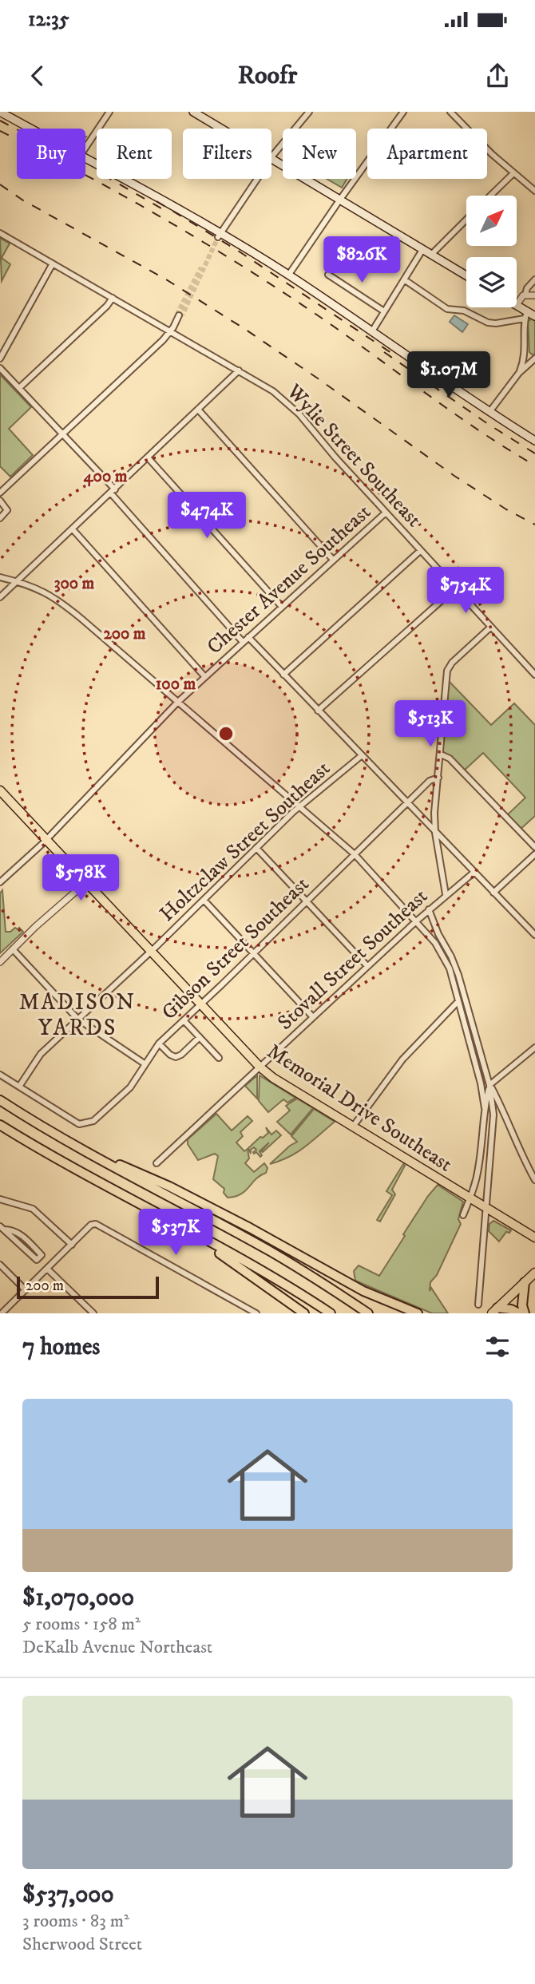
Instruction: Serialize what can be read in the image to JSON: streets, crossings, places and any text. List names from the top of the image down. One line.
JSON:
{"streets":{"main road":["Memorial Drive Southeast"],"street":["Wylie Street Southeast","Chester Avenue Southeast","Holtzclaw Street Southeast","Gibson Street Southeast","Stovall Street Southeast"]},"crossings":[["Wylie Street Southeast","Chester Avenue Southeast"],["Chester Avenue Southeast","Memorial Drive Southeast"],["Holtzclaw Street Southeast","Gibson Street Southeast"],["Holtzclaw Street Southeast","Memorial Drive Southeast"],["Gibson Street Southeast","Memorial Drive Southeast"],["Stovall Street Southeast","Memorial Drive Southeast"]],"districts":["MADISON YARDS"],"scale_bar":"200 m","north":"top right","page":{"status":"12:35","header":"Roofr","chip":["Buy","Rent","Filters","New","Apartment"],"price":["$826K","$1.07M","$474K","$754K","$513K","$578K","$537K"],"scale":"200 m","heading":"7 homes","list":[{"name":"$1,070,000","note":"5 rooms · 158 m² · DeKalb Avenue Northeast"},{"name":"$537,000","note":"3 rooms · 83 m² · Sherwood Street"}]},"rings":["400 m","300 m","200 m","100 m"]}
